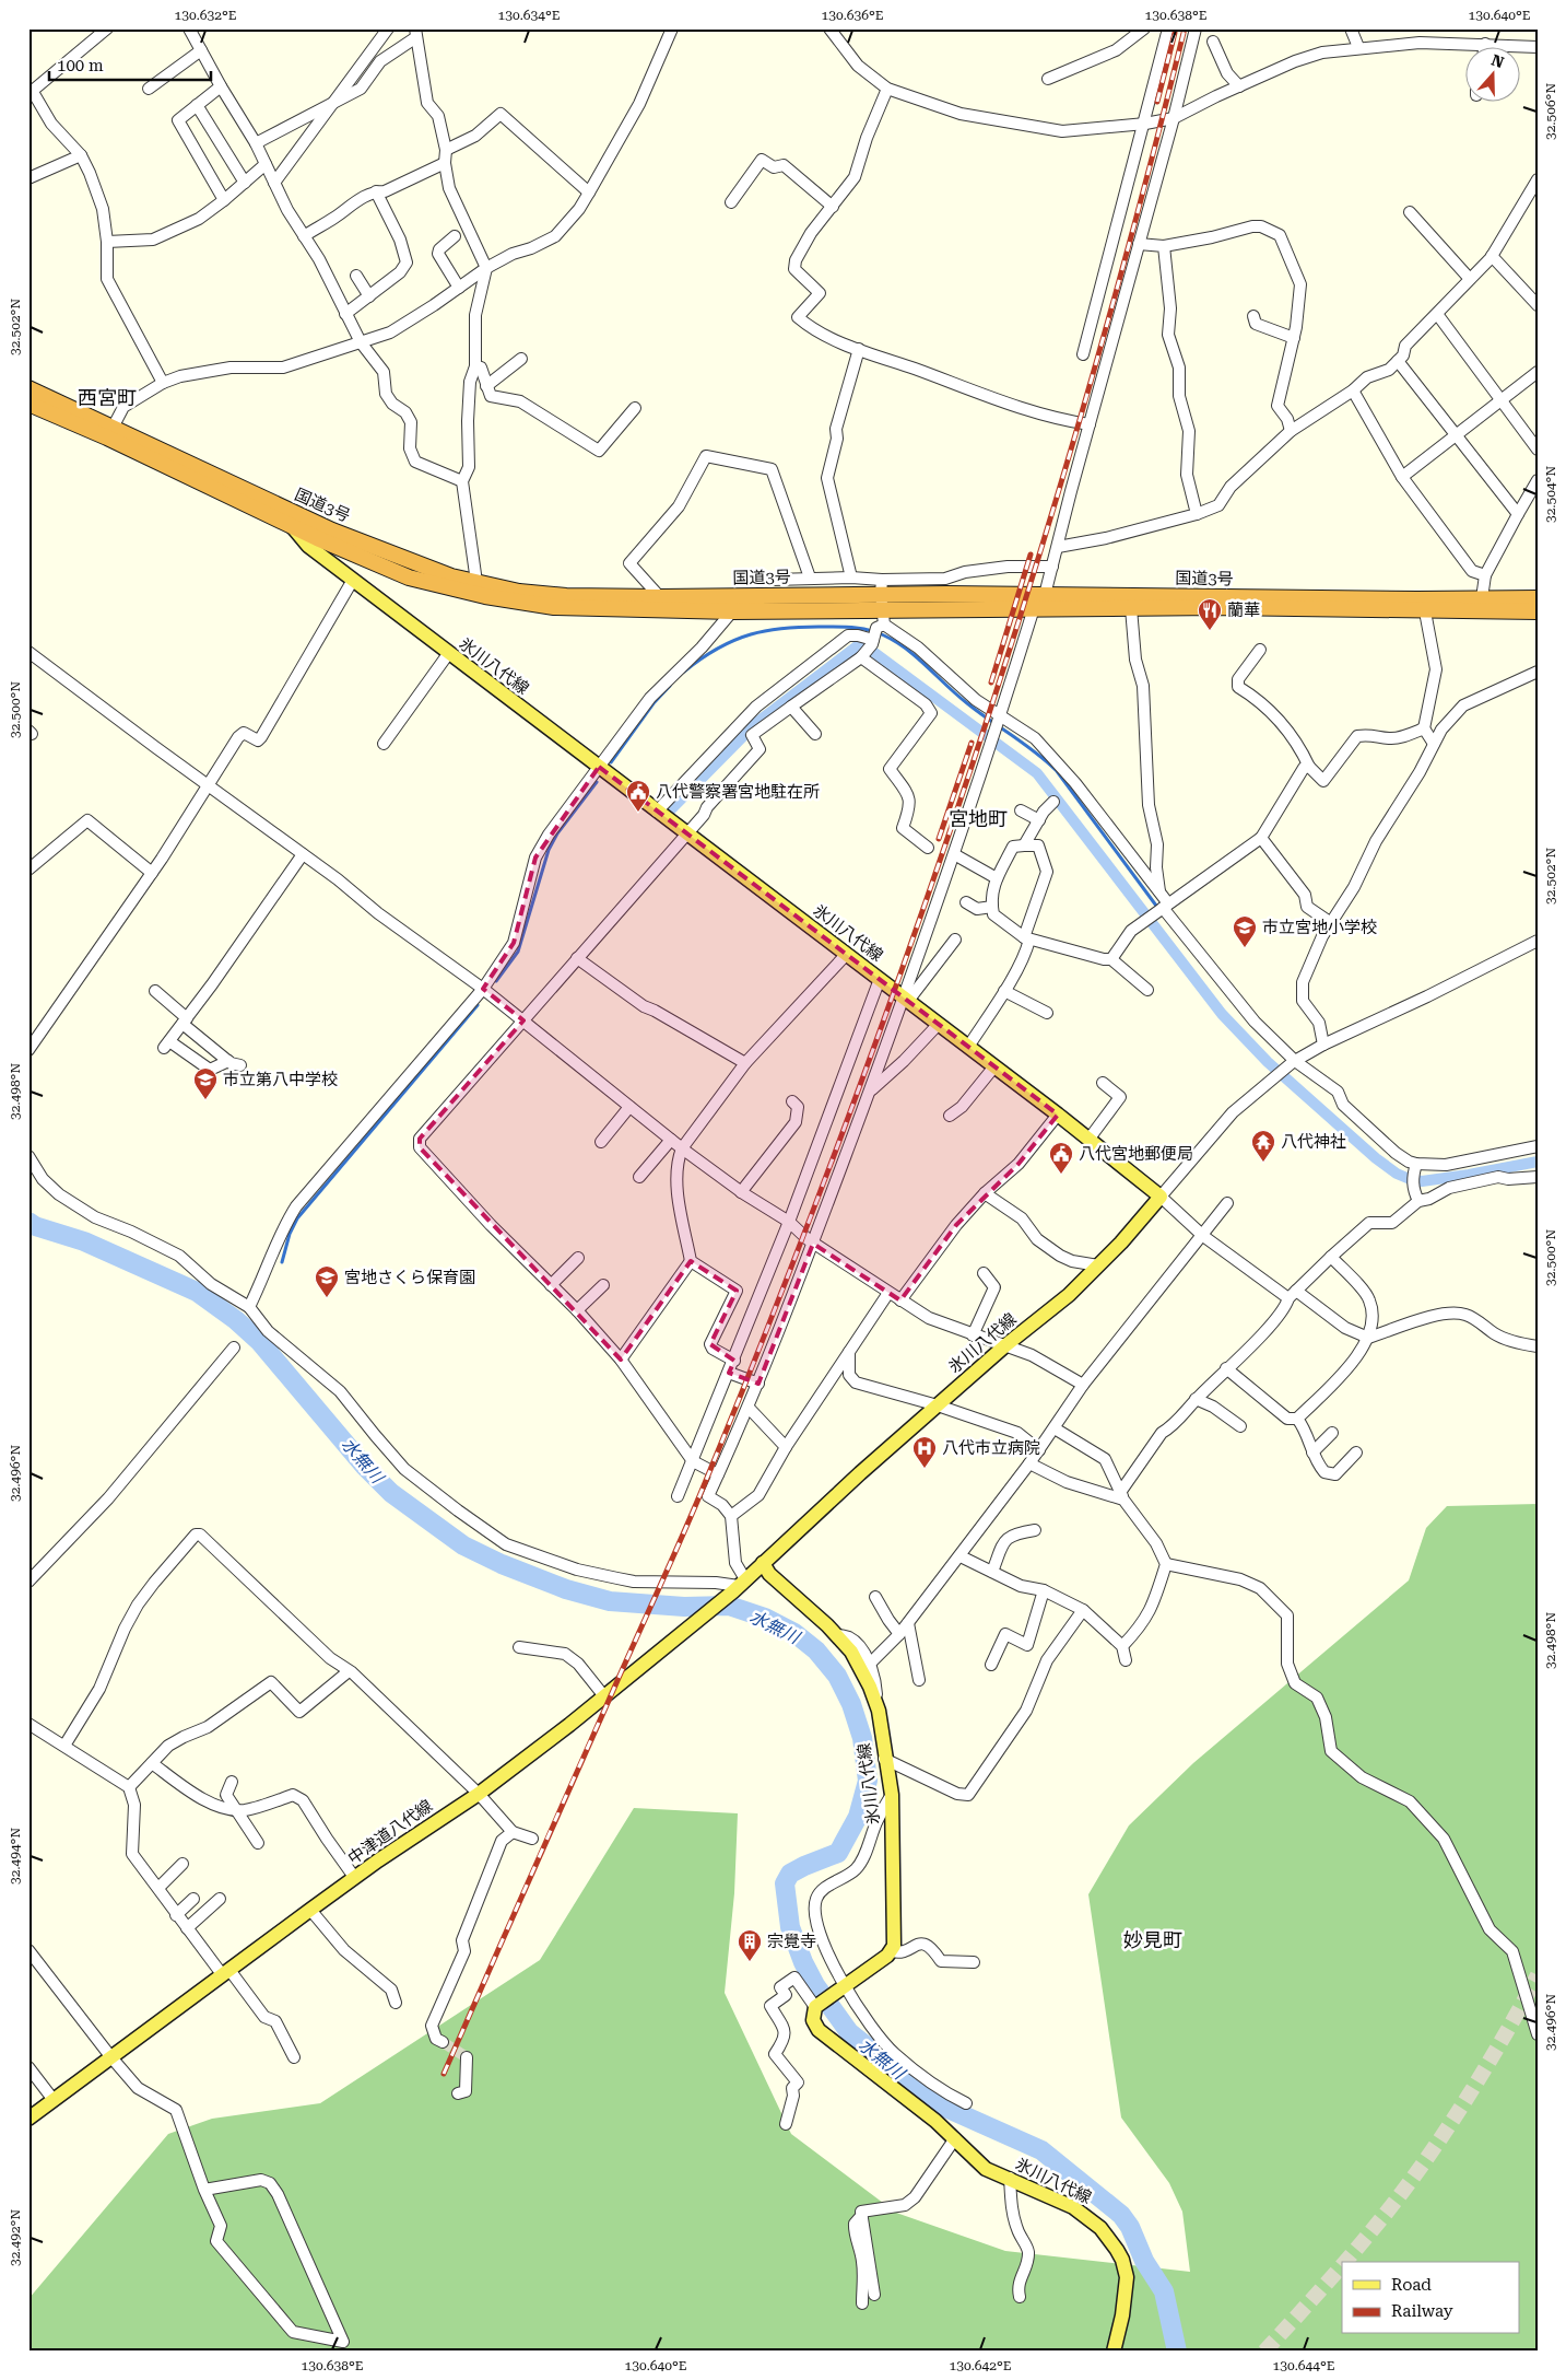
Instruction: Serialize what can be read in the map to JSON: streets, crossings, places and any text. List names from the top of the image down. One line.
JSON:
{"streets":{"highway":["国道3号"],"main road":["氷川八代線","中津道八代線"]},"crossings":[["国道3号","氷川八代線"],["氷川八代線","中津道八代線"]],"districts":["西宮町","宮地町","妙見町"],"water":["水無川"],"places":{"restaurant":["蘭華"],"public building":["八代警察署宮地駐在所","八代宮地郵便局"],"school or university":["市立宮地小学校","市立第八中学校","宮地さくら保育園"],"temple":["八代神社"],"hospital":["八代市立病院"],"building":["宗覺寺"]},"legend":["Road","Railway"],"scale_bar":"100 m","north":"top","coordinates":["130.632°E","130.634°E","130.636°E","130.638°E","130.640°E","32.506°N","32.502°N","32.504°N","32.500°N","32.498°N","32.496°N","32.494°N","32.492°N","130.642°E","130.644°E"]}
